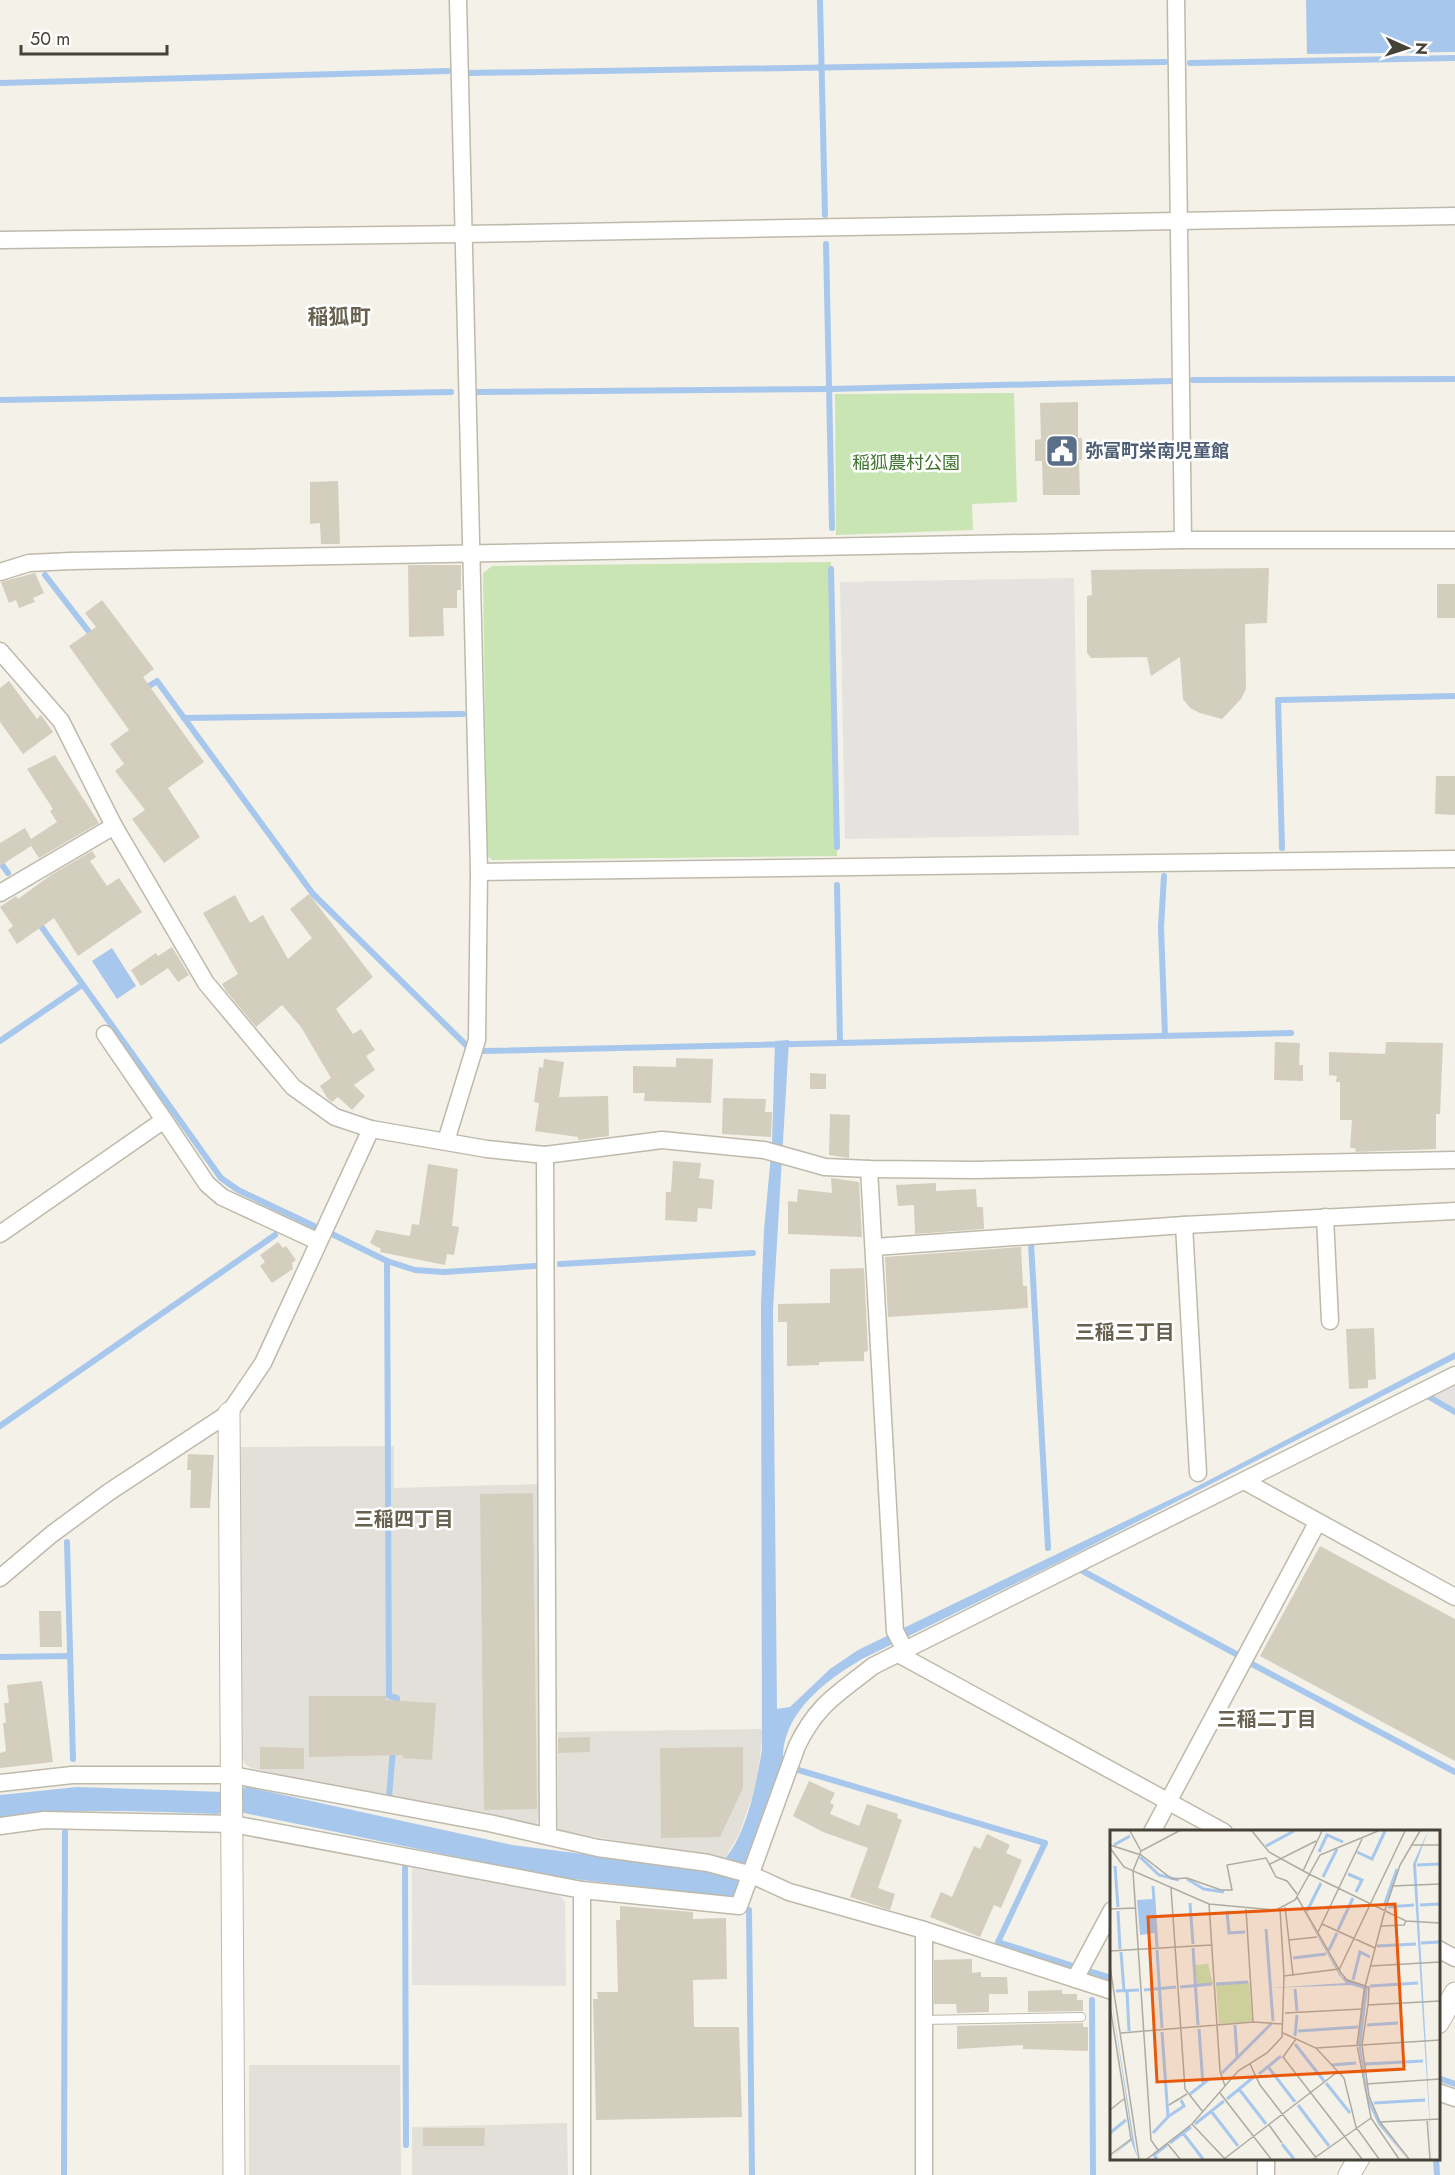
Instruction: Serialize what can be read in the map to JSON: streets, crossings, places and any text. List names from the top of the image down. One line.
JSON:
{"districts":["稲狐町","三稲三丁目","三稲四丁目","三稲二丁目"],"parks":["稲狐農村公園"],"places":{"public building":["弥富町栄南児童館"]},"scale_bar":"50 m","north":"right"}
